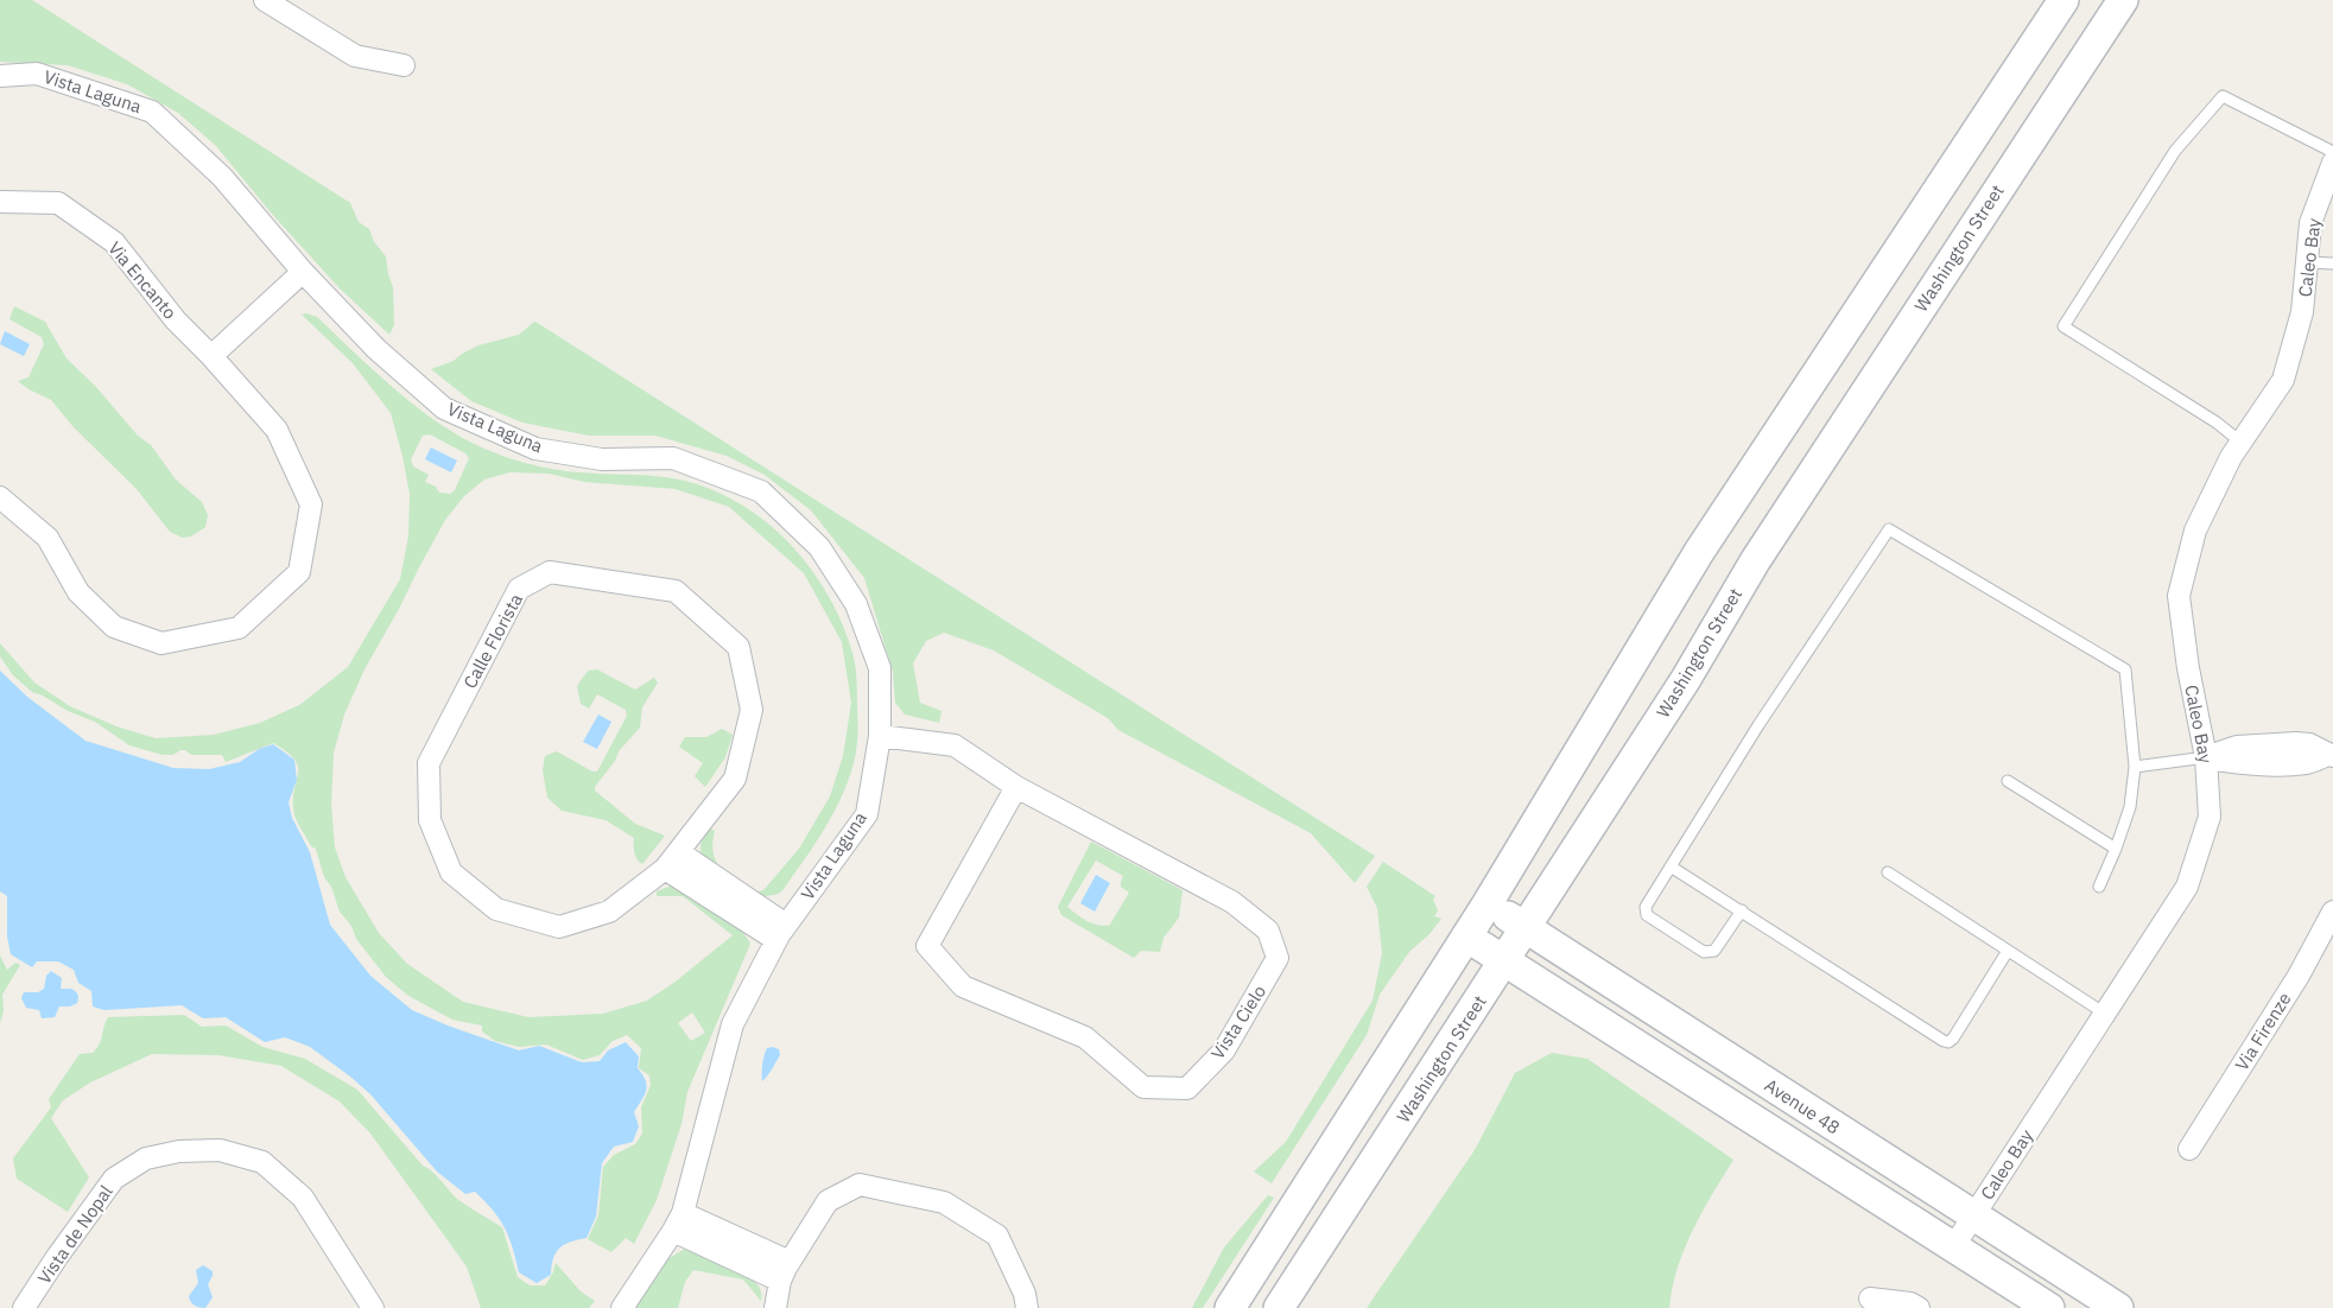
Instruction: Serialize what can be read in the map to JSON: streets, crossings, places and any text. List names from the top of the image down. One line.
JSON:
{"streets":{"main road":["Washington Street","Avenue 48"],"street":["Vista Laguna","Caleo Bay","Via Encanto","Calle Florista","Vista Cielo","Via Firenze","Vista de Nopal"]},"crossings":[["Vista Laguna","Vista Cielo"],["Washington Street","Avenue 48"],["Caleo Bay","Avenue 48"]]}
